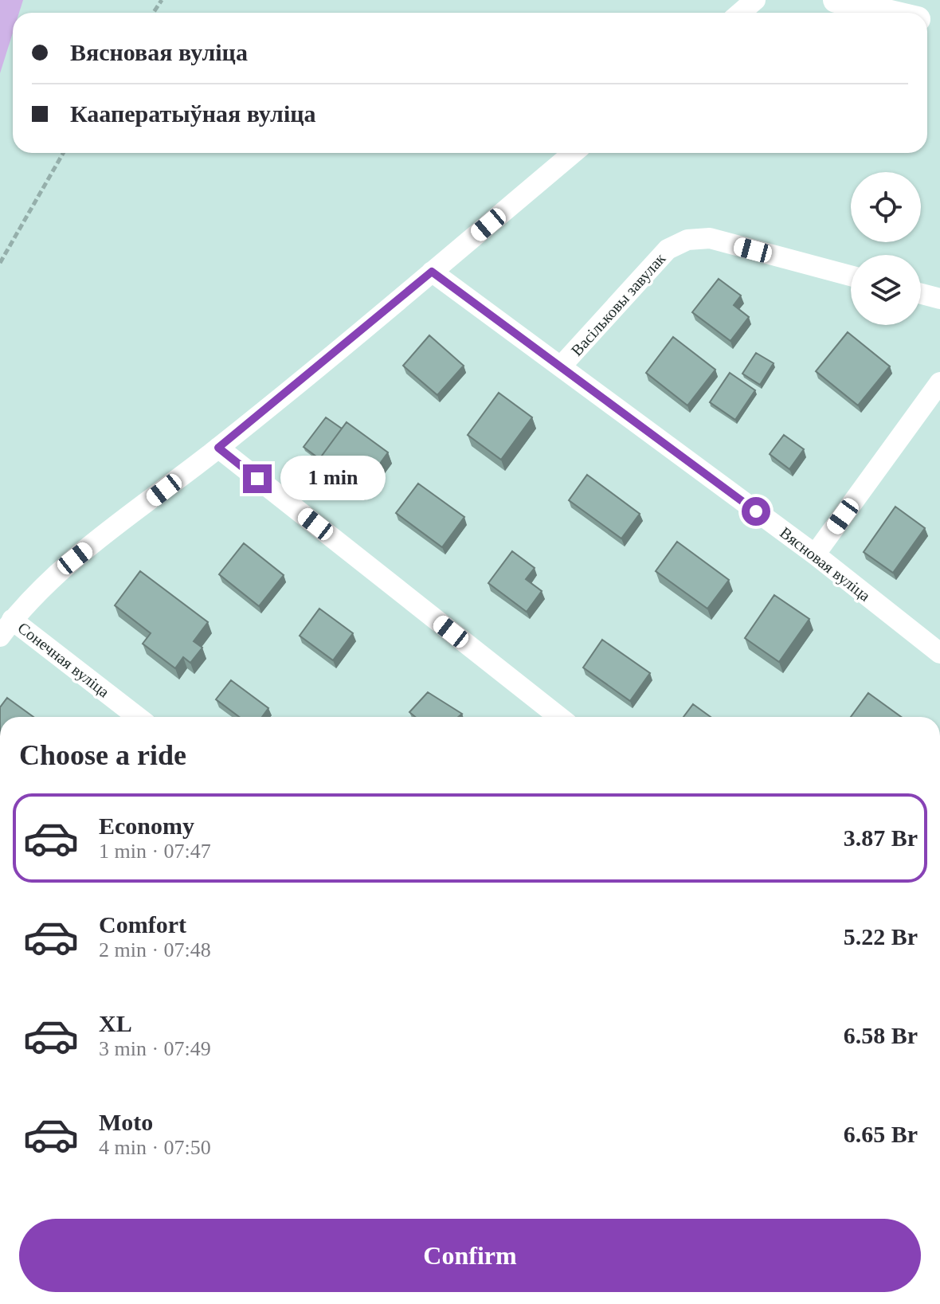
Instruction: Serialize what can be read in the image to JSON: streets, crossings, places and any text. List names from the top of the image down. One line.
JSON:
{"streets":{"street":["Васільковы завулак","Вясновая вуліца","Сонечная вуліца"]},"crossings":[["Васільковы завулак","Вясновая вуліца"]],"page":{"banner":["Вясновая вуліца","Кааператыўная вуліца"],"bubble":"1 min","heading":"Choose a ride","list":[{"name":"Economy","note":"1 min · 07:47","value":"3.87 Br"},{"name":"Comfort","note":"2 min · 07:48","value":"5.22 Br"},{"name":"XL","note":"3 min · 07:49","value":"6.58 Br"},{"name":"Moto","note":"4 min · 07:50","value":"6.65 Br"}],"buttons":"Confirm"}}
